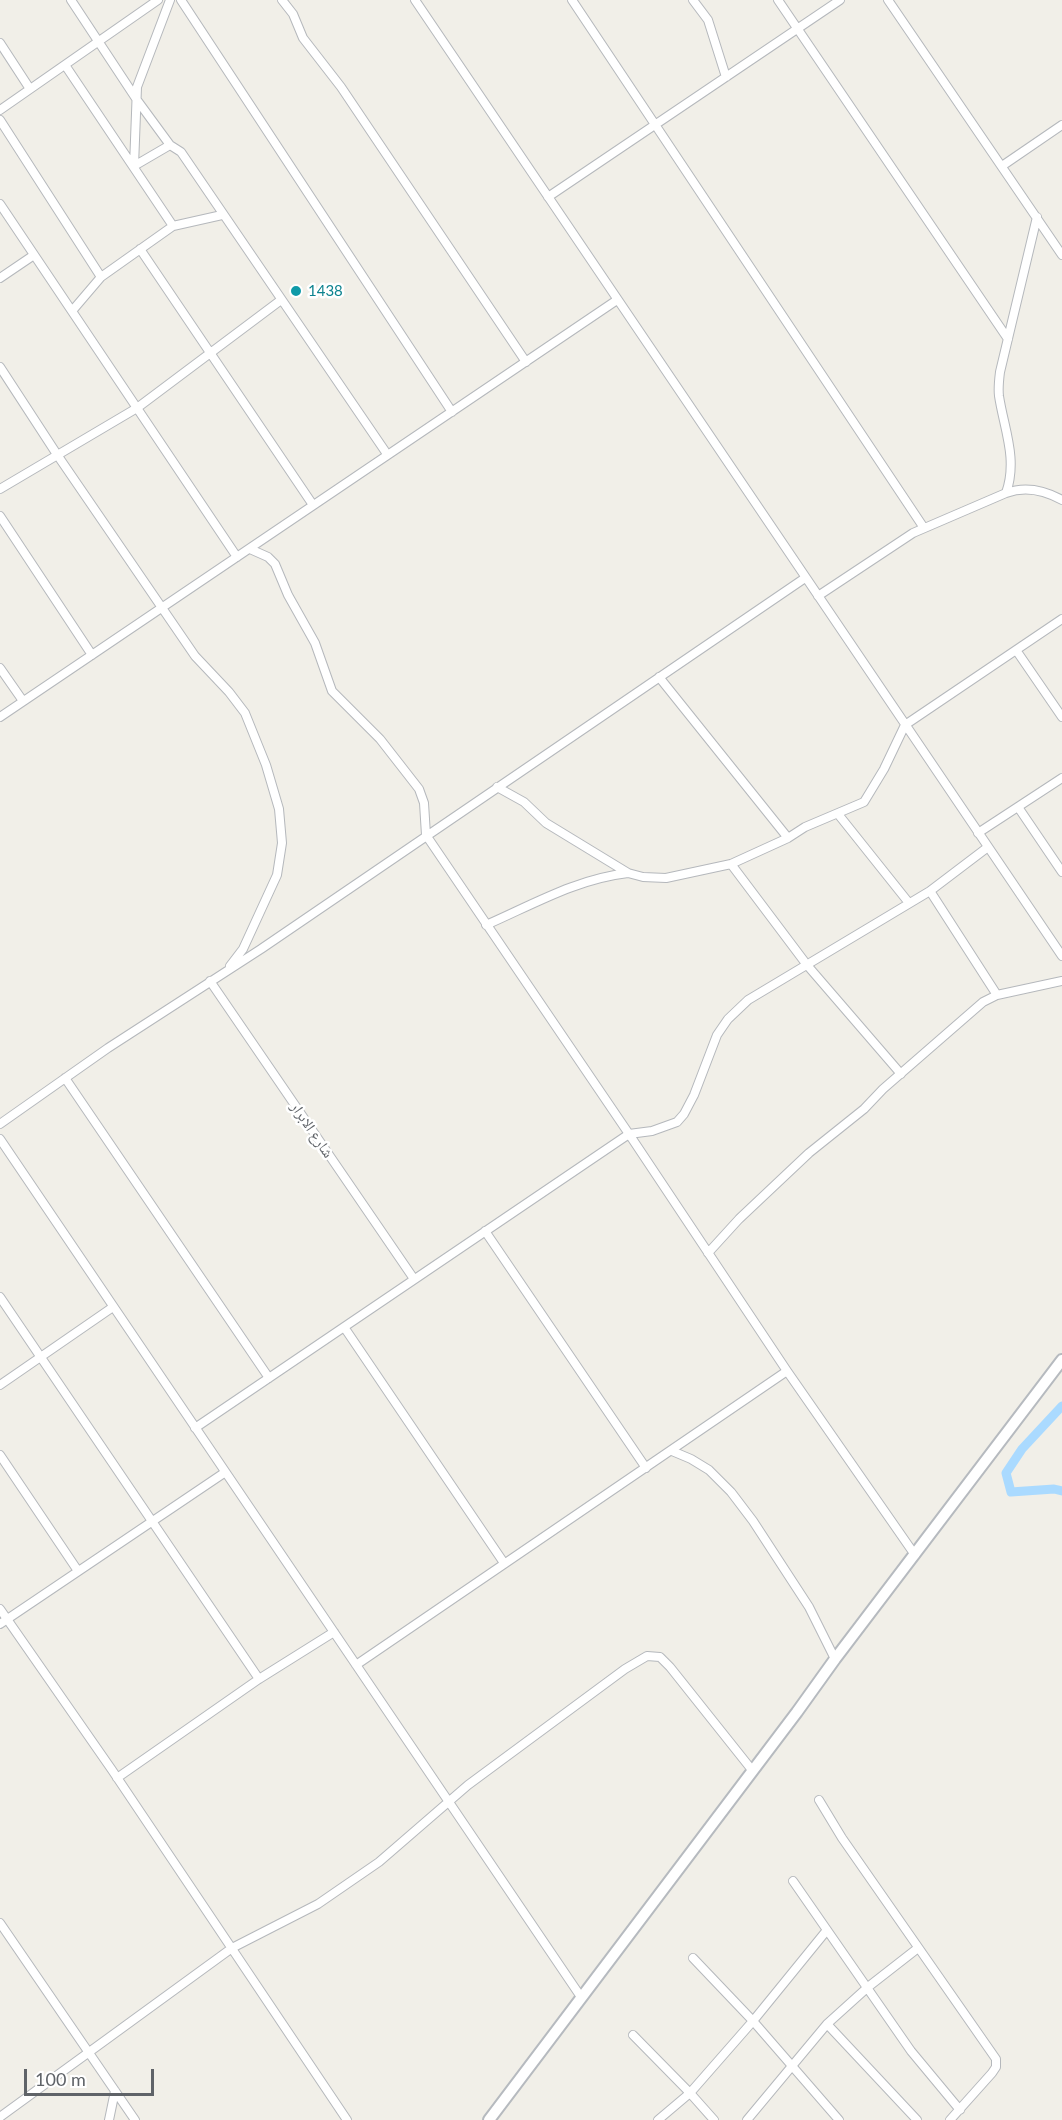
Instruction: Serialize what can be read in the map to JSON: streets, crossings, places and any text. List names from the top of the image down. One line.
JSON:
{"streets":{"street":["شارع الابرار"]},"places":["1438"],"scale_bar":"100 m"}
